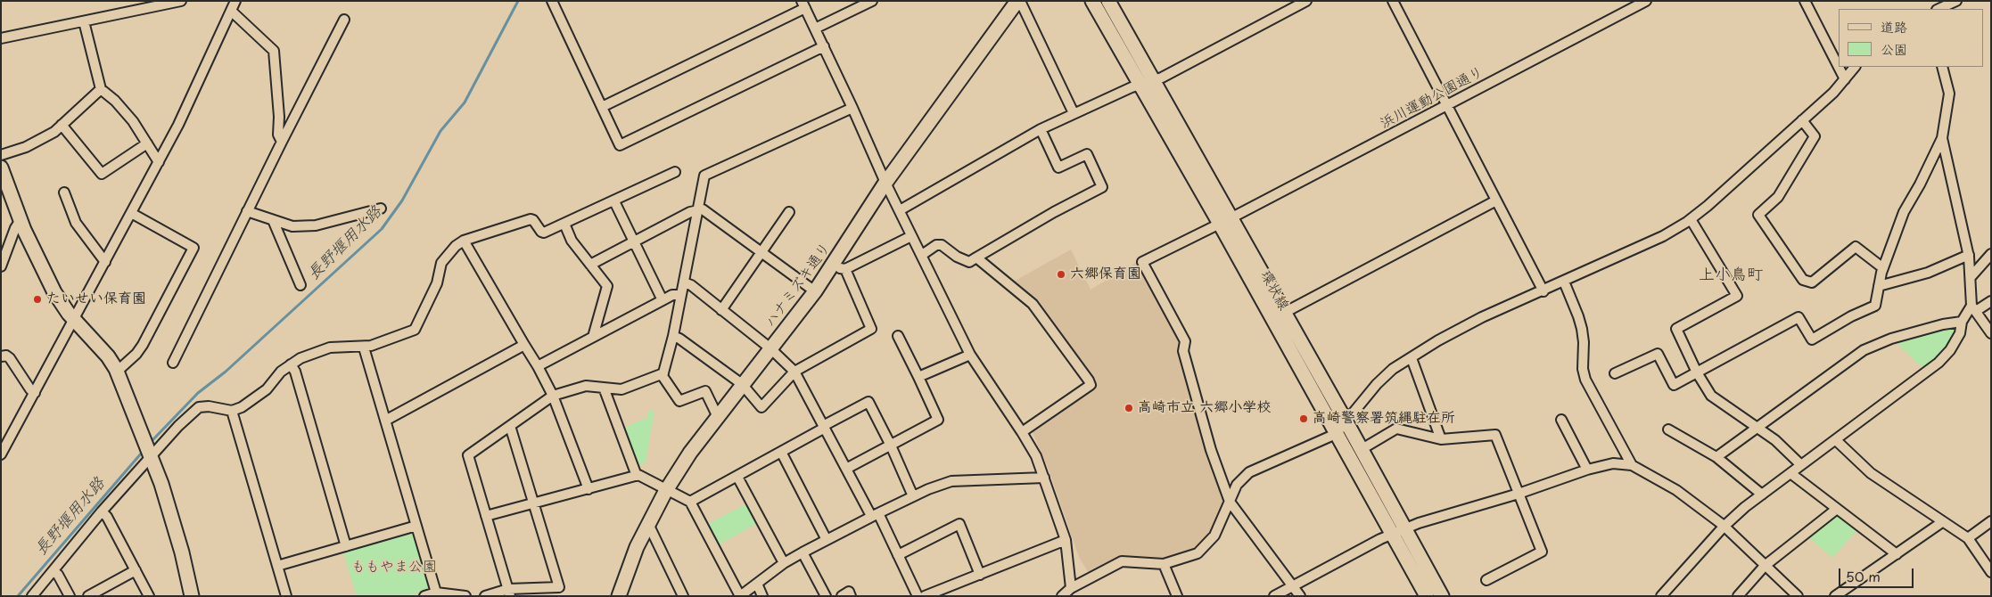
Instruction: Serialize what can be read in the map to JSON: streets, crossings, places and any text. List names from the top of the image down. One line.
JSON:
{"streets":{"street":["浜川運動公園通り","ハナミズキ通り","環状線"]},"crossings":[["浜川運動公園通り","環状線"]],"districts":["上小鳥町"],"water":["長野堰用水路"],"parks":["ももやま公園"],"places":["六郷保育園","たいせい保育園","高崎市立 六郷小学校","高崎警察署筑縄駐在所"],"legend":["道路","公園"],"scale_bar":"50 m"}
